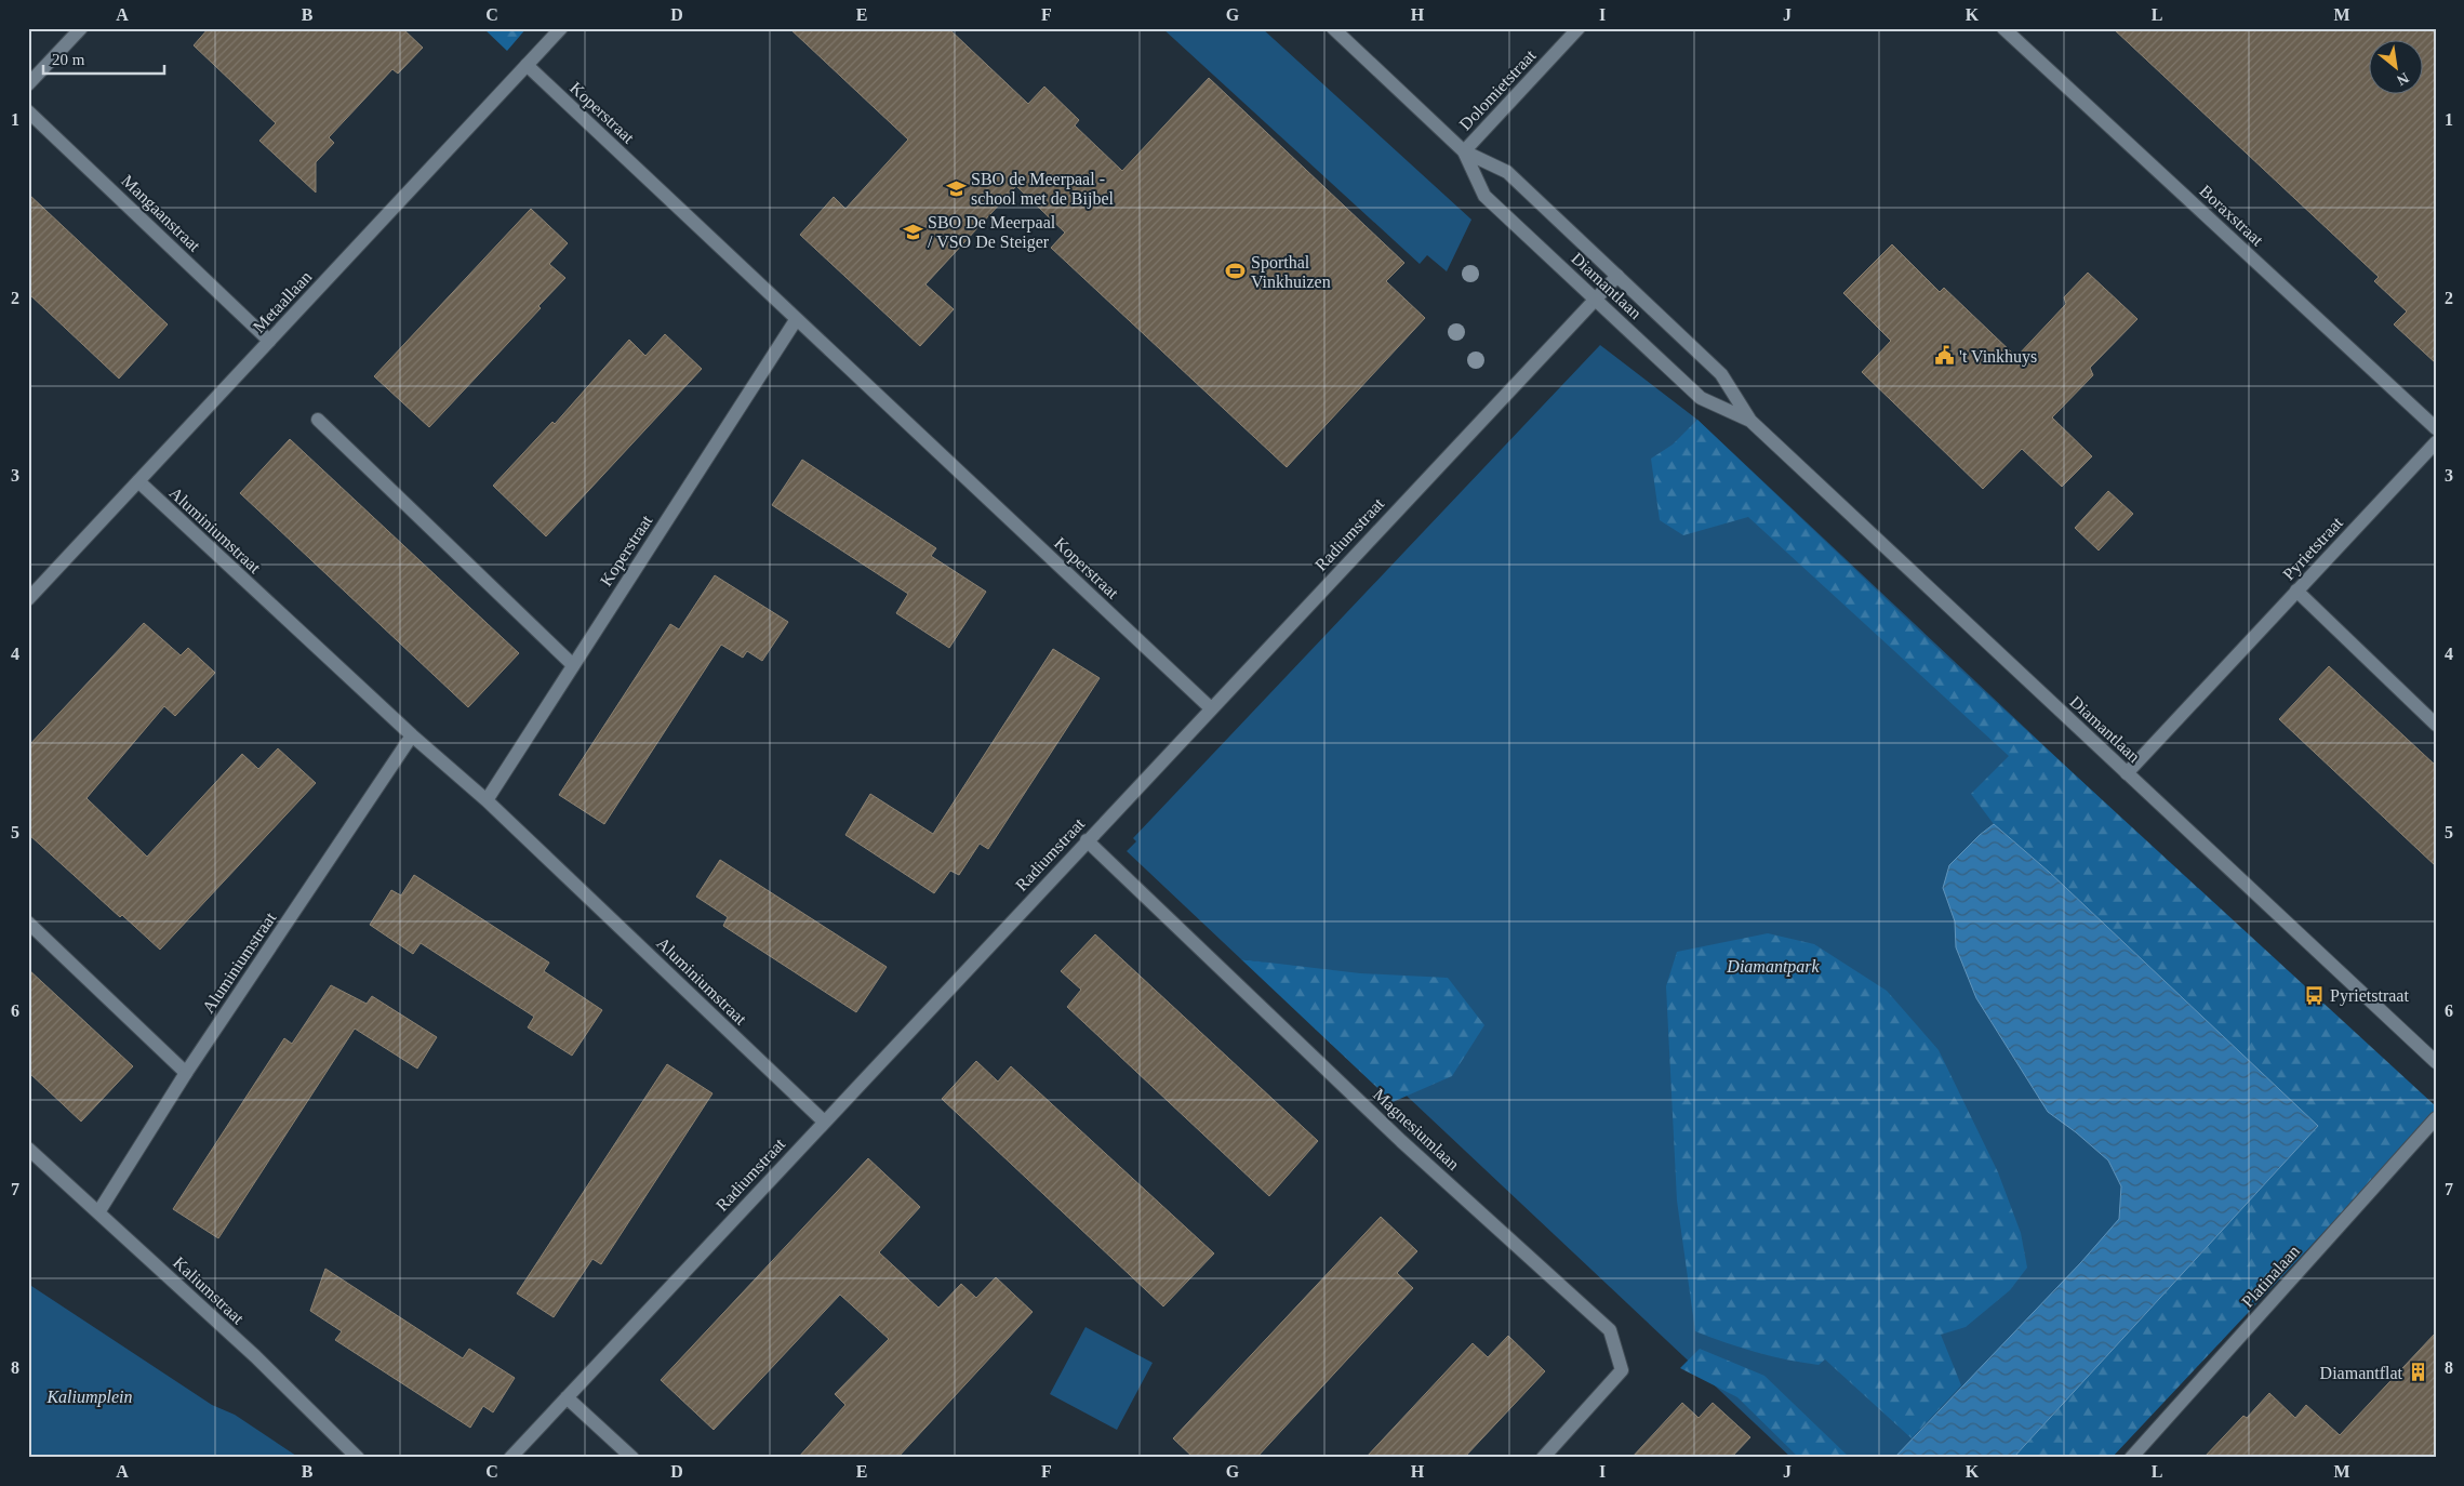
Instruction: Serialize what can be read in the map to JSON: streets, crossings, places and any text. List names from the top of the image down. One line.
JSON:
{"streets":{"street":["Dolomietstraat","Koperstraat","Mangaanstraat","Boraxstraat","Diamantlaan","Metaallaan","Aluminiumstraat","Radiumstraat","Pyrietstraat","Magnesiumlaan","Platinalaan","Kaliumstraat"]},"crossings":[["Dolomietstraat","Diamantlaan"],["Koperstraat","Metaallaan"],["Koperstraat","Aluminiumstraat"],["Koperstraat","Radiumstraat"],["Mangaanstraat","Metaallaan"],["Diamantlaan","Radiumstraat"],["Diamantlaan","Pyrietstraat"],["Metaallaan","Aluminiumstraat"],["Aluminiumstraat","Radiumstraat"],["Aluminiumstraat","Kaliumstraat"],["Radiumstraat","Magnesiumlaan"]],"parks":["Diamantpark","Kaliumplein"],"places":{"school or university":["SBO de Meerpaal - school met de Bijbel","SBO De Meerpaal / VSO De Steiger"],"sports":["Sporthal Vinkhuizen"],"public building":["'t Vinkhuys"],"bus stop":["Pyrietstraat"],"building":["Diamantflat"]},"scale_bar":"20 m","north":"bottom right","grid":{"columns":["A","B","C","D","E","F","G","H","I","J","K","L","M"],"rows":["1","2","3","4","5","6","7","8"]}}
